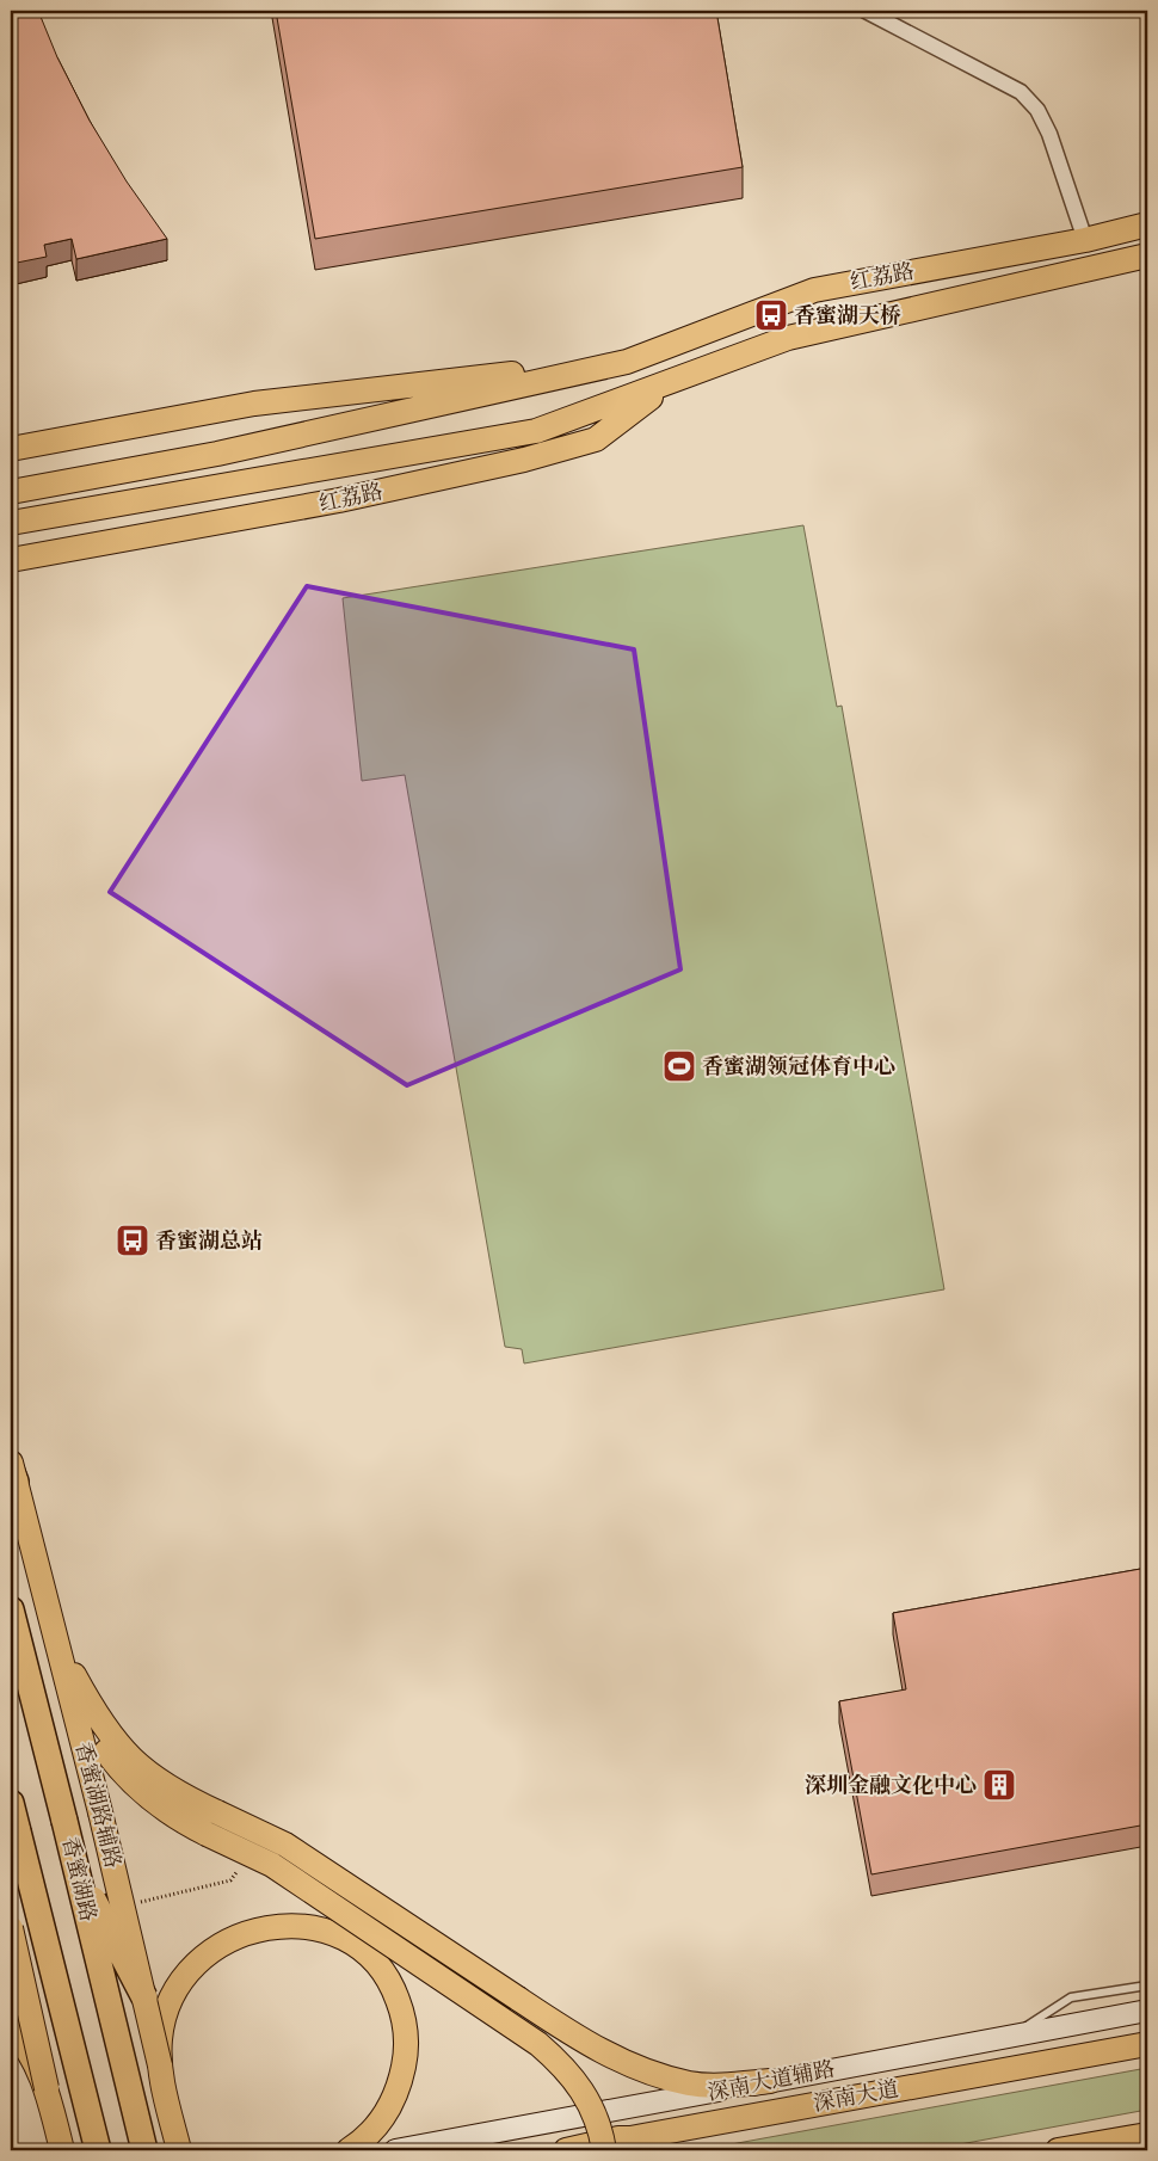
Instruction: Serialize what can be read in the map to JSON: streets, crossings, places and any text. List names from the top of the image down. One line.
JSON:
{"streets":{"highway":["香蜜湖路"],"main road":["红荔路","香蜜湖路辅路","深南大道辅路","深南大道"]},"places":{"bus stop":["香蜜湖天桥","香蜜湖总站"],"sports":["香蜜湖领冠体育中心"],"building":["深圳金融文化中心"]}}
